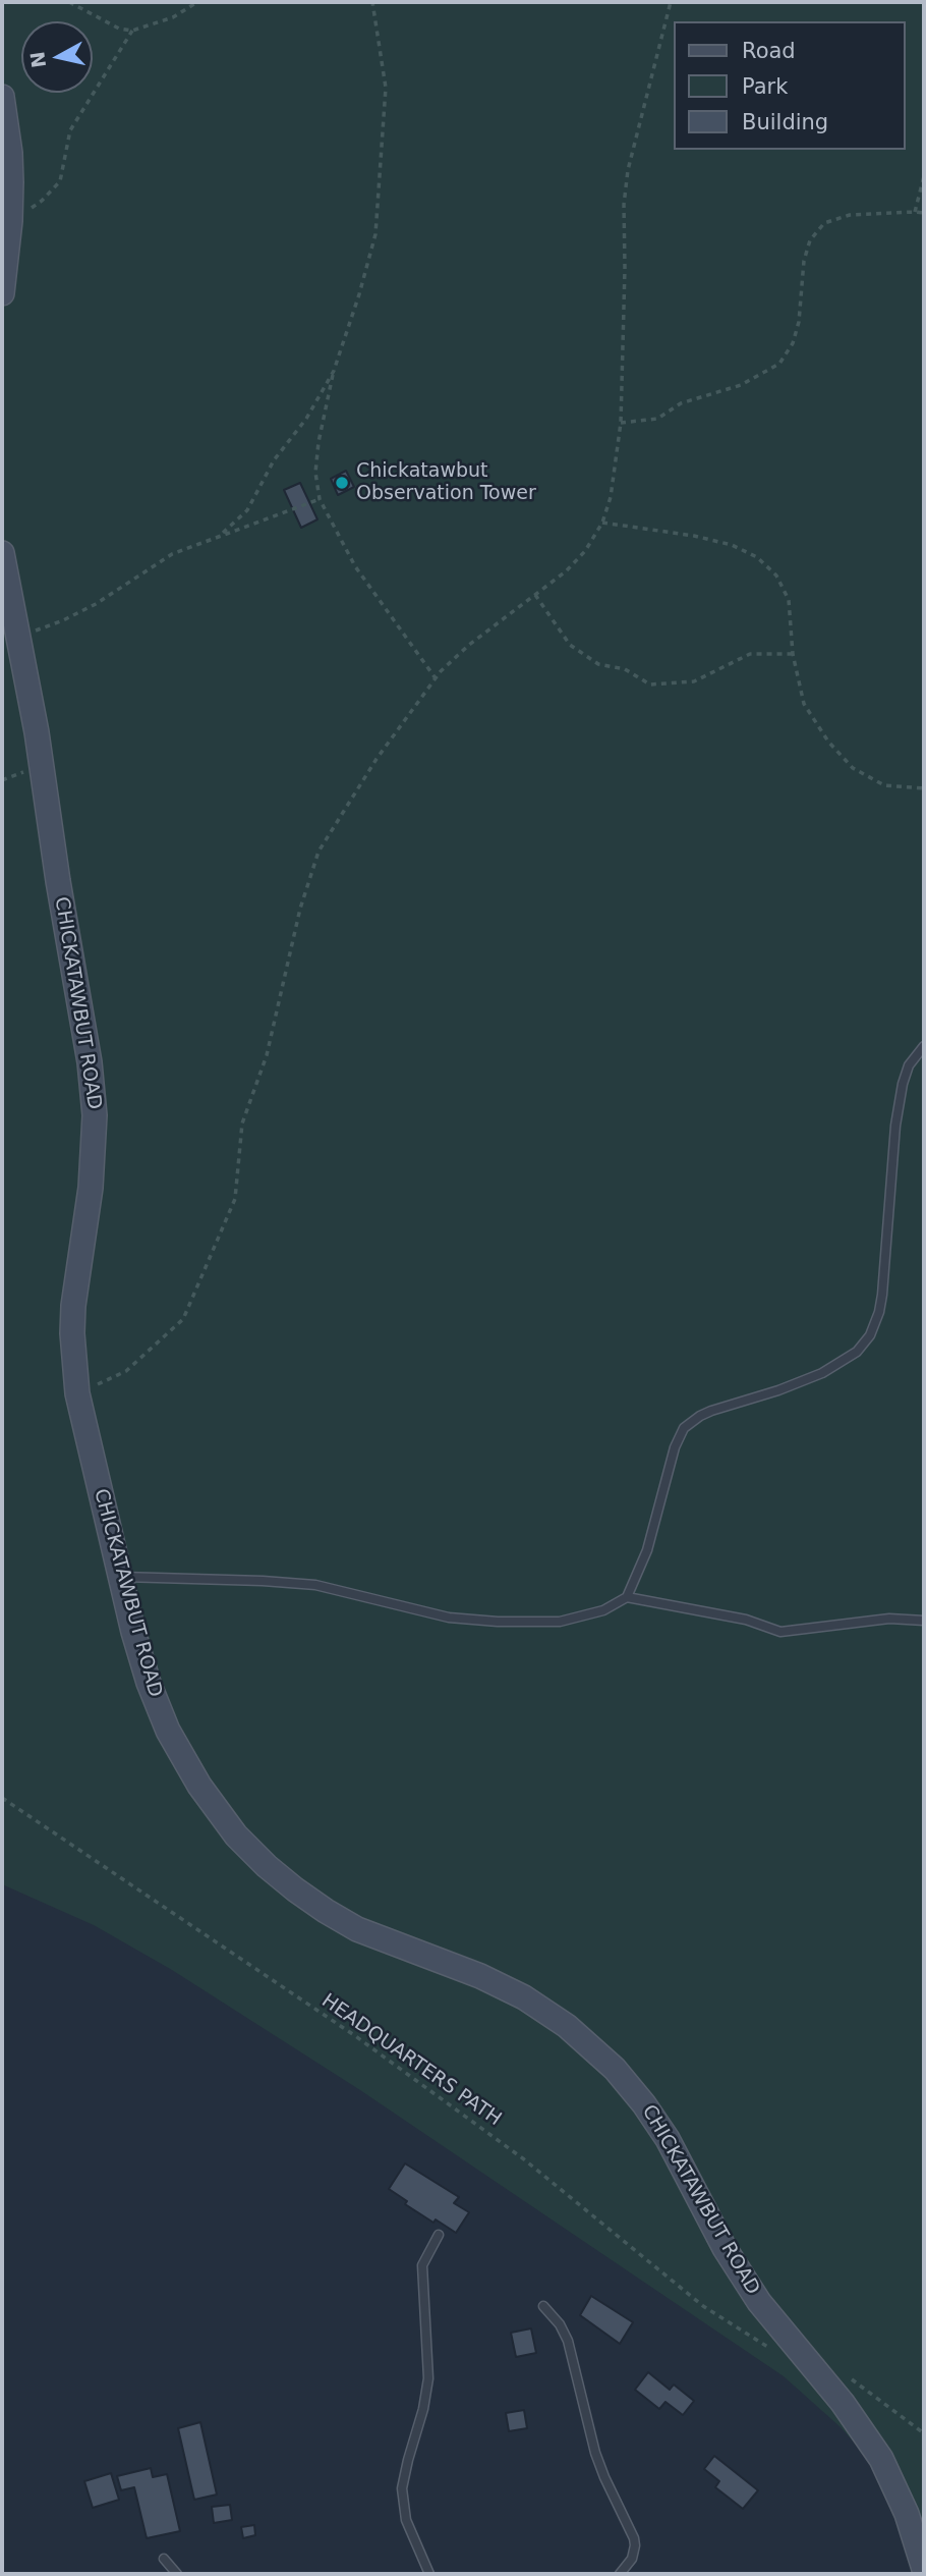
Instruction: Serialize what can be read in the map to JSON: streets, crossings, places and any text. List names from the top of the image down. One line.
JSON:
{"streets":{"main road":["CHICKATAWBUT ROAD"],"path":["HEADQUARTERS PATH"]},"crossings":[["CHICKATAWBUT ROAD","HEADQUARTERS PATH"]],"places":["Chickatawbut Observation Tower"],"legend":["Road","Park","Building"],"north":"left"}
